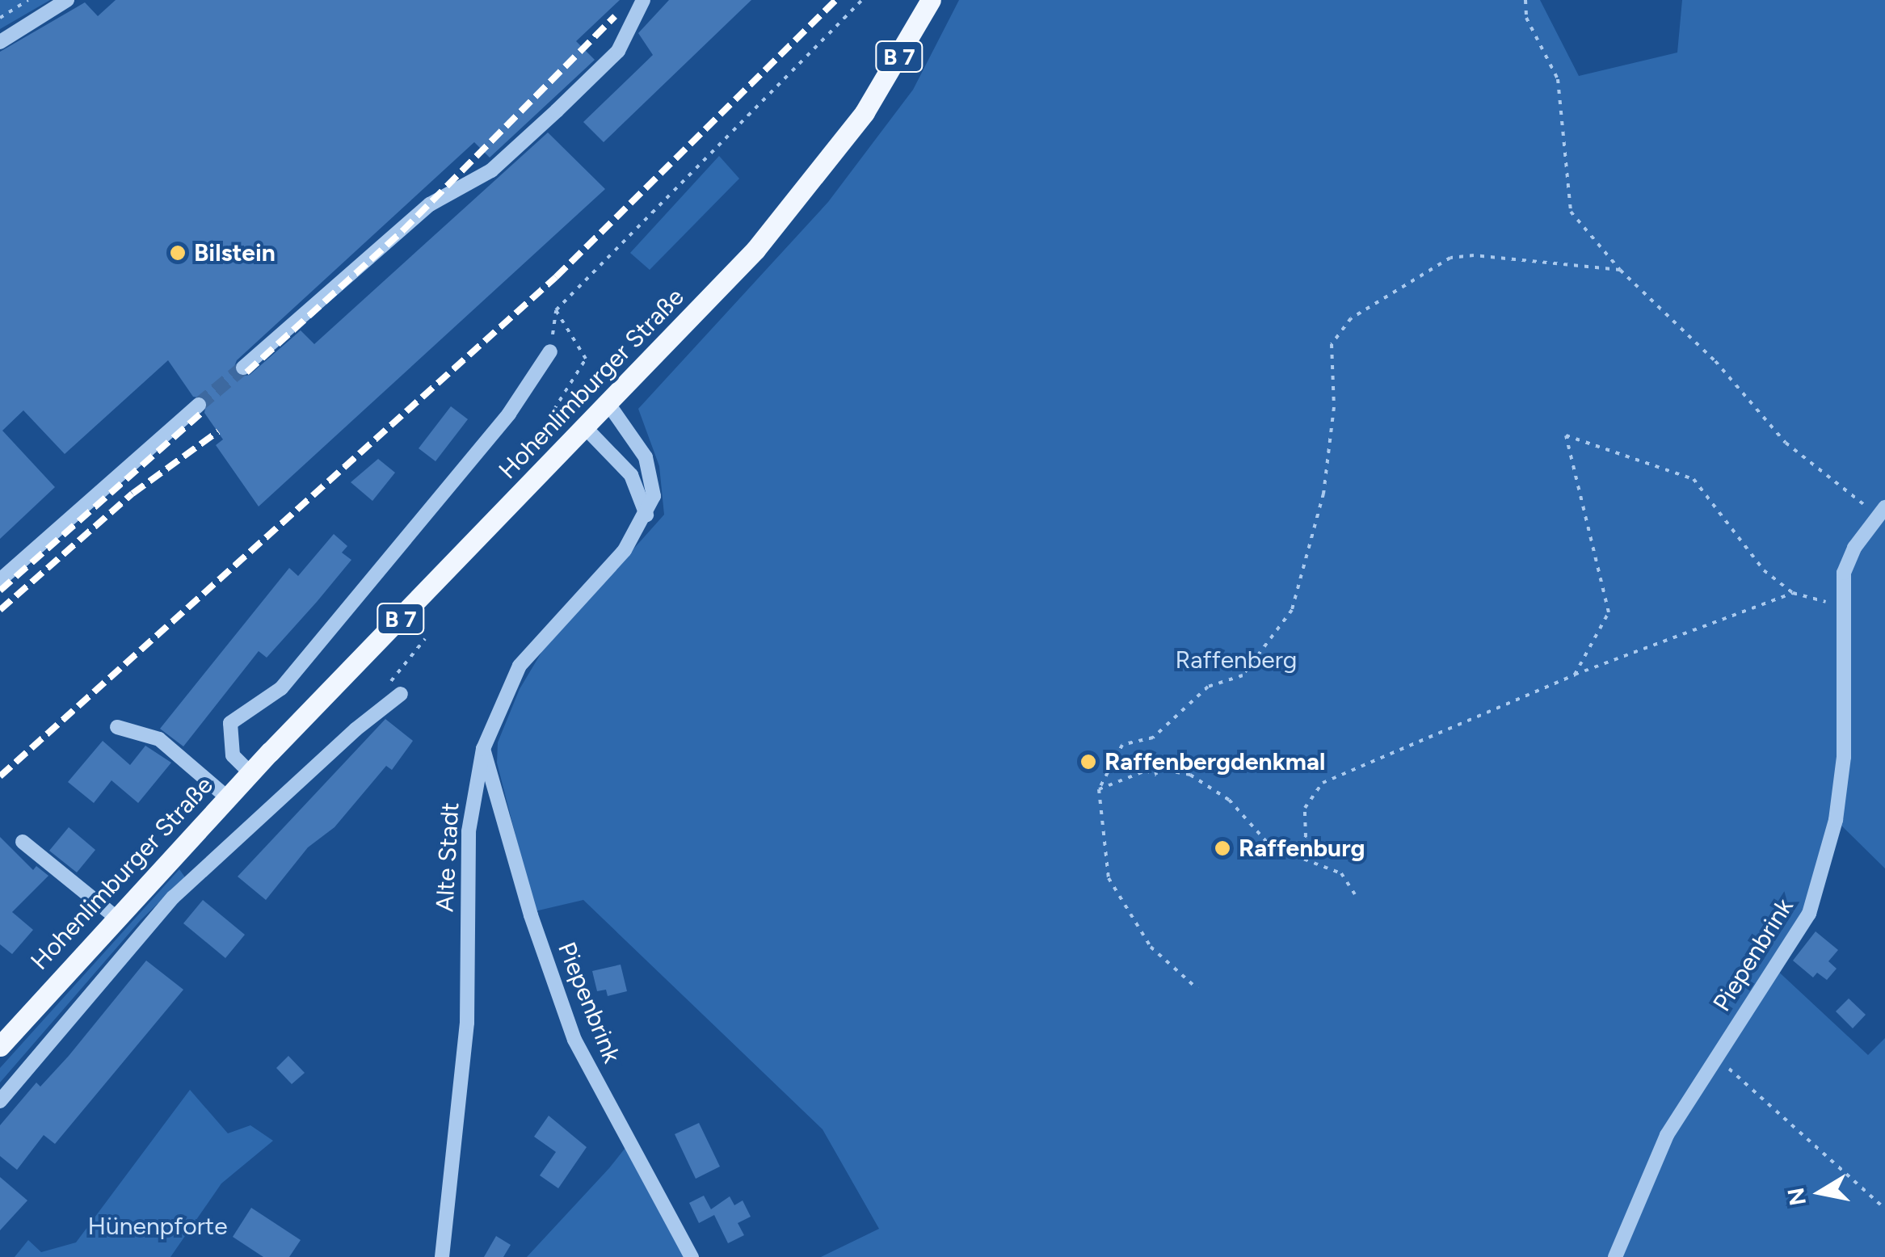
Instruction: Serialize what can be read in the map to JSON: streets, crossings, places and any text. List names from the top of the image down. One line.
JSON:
{"streets":{"main road":["B 7","Hohenlimburger Straße"],"street":["Alte Stadt","Piepenbrink"]},"crossings":[["Hohenlimburger Straße","Alte Stadt"],["Alte Stadt","Piepenbrink"]],"parks":["Raffenberg","Hünenpforte"],"places":["Bilstein","Raffenbergdenkmal","Raffenburg"],"north":"left"}
